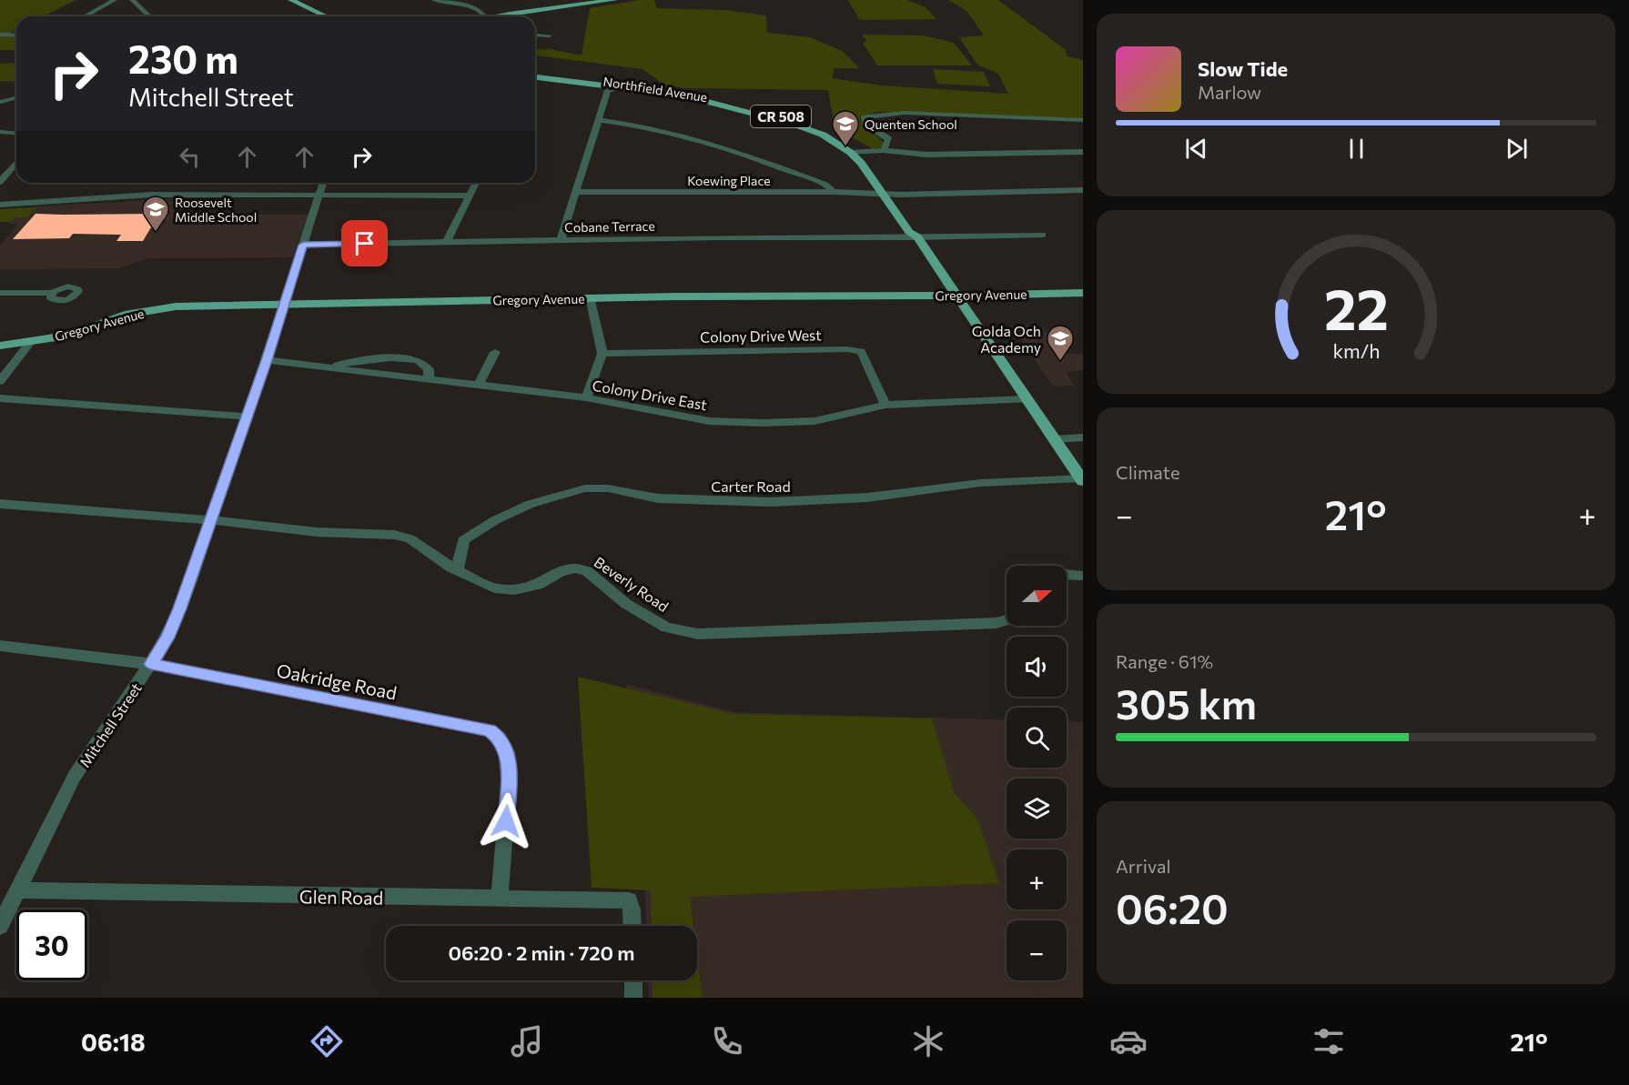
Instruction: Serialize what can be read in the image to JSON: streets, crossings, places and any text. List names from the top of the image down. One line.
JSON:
{"streets":{"main road":["Northfield Avenue","CR 508","Gregory Avenue"],"street":["Koewing Place","Cobane Terrace","Colony Drive West","Colony Drive East","Carter Road","Beverly Road","Oakridge Road","Mitchell Street","Glen Road"]},"crossings":[["Northfield Avenue","Koewing Place"],["Northfield Avenue","Cobane Terrace"],["Northfield Avenue","Gregory Avenue"],["Northfield Avenue","Colony Drive East"],["Northfield Avenue","Carter Road"],["Cobane Terrace","Mitchell Street"],["Gregory Avenue","Mitchell Street"],["Colony Drive West","Colony Drive East"],["Colony Drive East","Mitchell Street"],["Carter Road","Beverly Road"],["Beverly Road","Mitchell Street"],["Oakridge Road","Mitchell Street"],["Oakridge Road","Glen Road"],["Mitchell Street","Glen Road"]],"places":{"school or university":["Quenten School","Roosevelt Middle School","Golda Och Academy"]},"north":"right","page":{"turn":["230 m","Mitchell Street"],"song":["Slow Tide","Marlow"],"tile":["Climate",["Range · 61%","305 km"],["Arrival","06:20"]],"heat":["−","21°","+"],"map_buttons":["+","−"],"limit":"30","trip":"06:20 · 2 min · 720 m","tabs":["06:18","21°"],"gauge":["22","km/h"]}}
